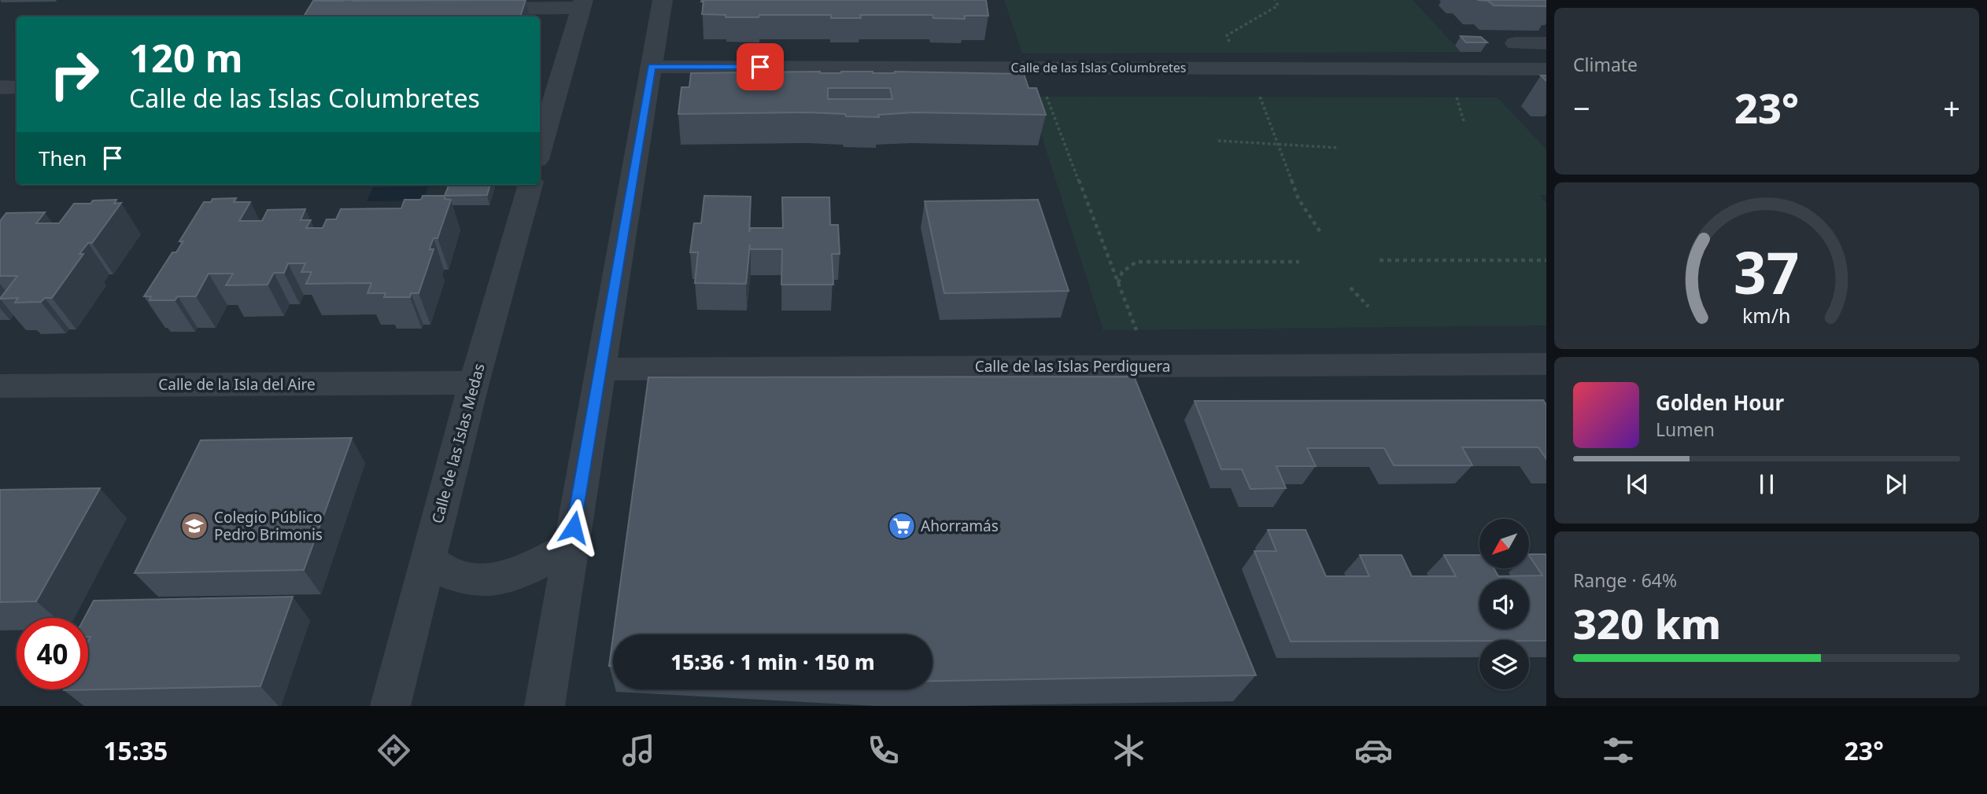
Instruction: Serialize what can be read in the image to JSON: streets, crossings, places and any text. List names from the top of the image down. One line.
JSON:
{"streets":{"street":["Calle de las Islas Columbretes","Calle de las Islas Perdiguera","Calle de la Isla del Aire","Calle de las Islas Medas"]},"crossings":[["Calle de la Isla del Aire","Calle de las Islas Medas"]],"places":{"school or university":["Colegio Público Pedro Brimonis"],"supermarket":["Ahorramás"]},"north":"bottom left","page":{"tile":["Climate",["Range · 64%","320 km"]],"turn":["120 m","Calle de las Islas Columbretes"],"heat":["−","23°","+"],"then":"Then","song":["Golden Hour","Lumen"],"limit":"40","trip":"15:36 · 1 min · 150 m","tabs":["15:35","23°"],"gauge":["37","km/h"]}}
